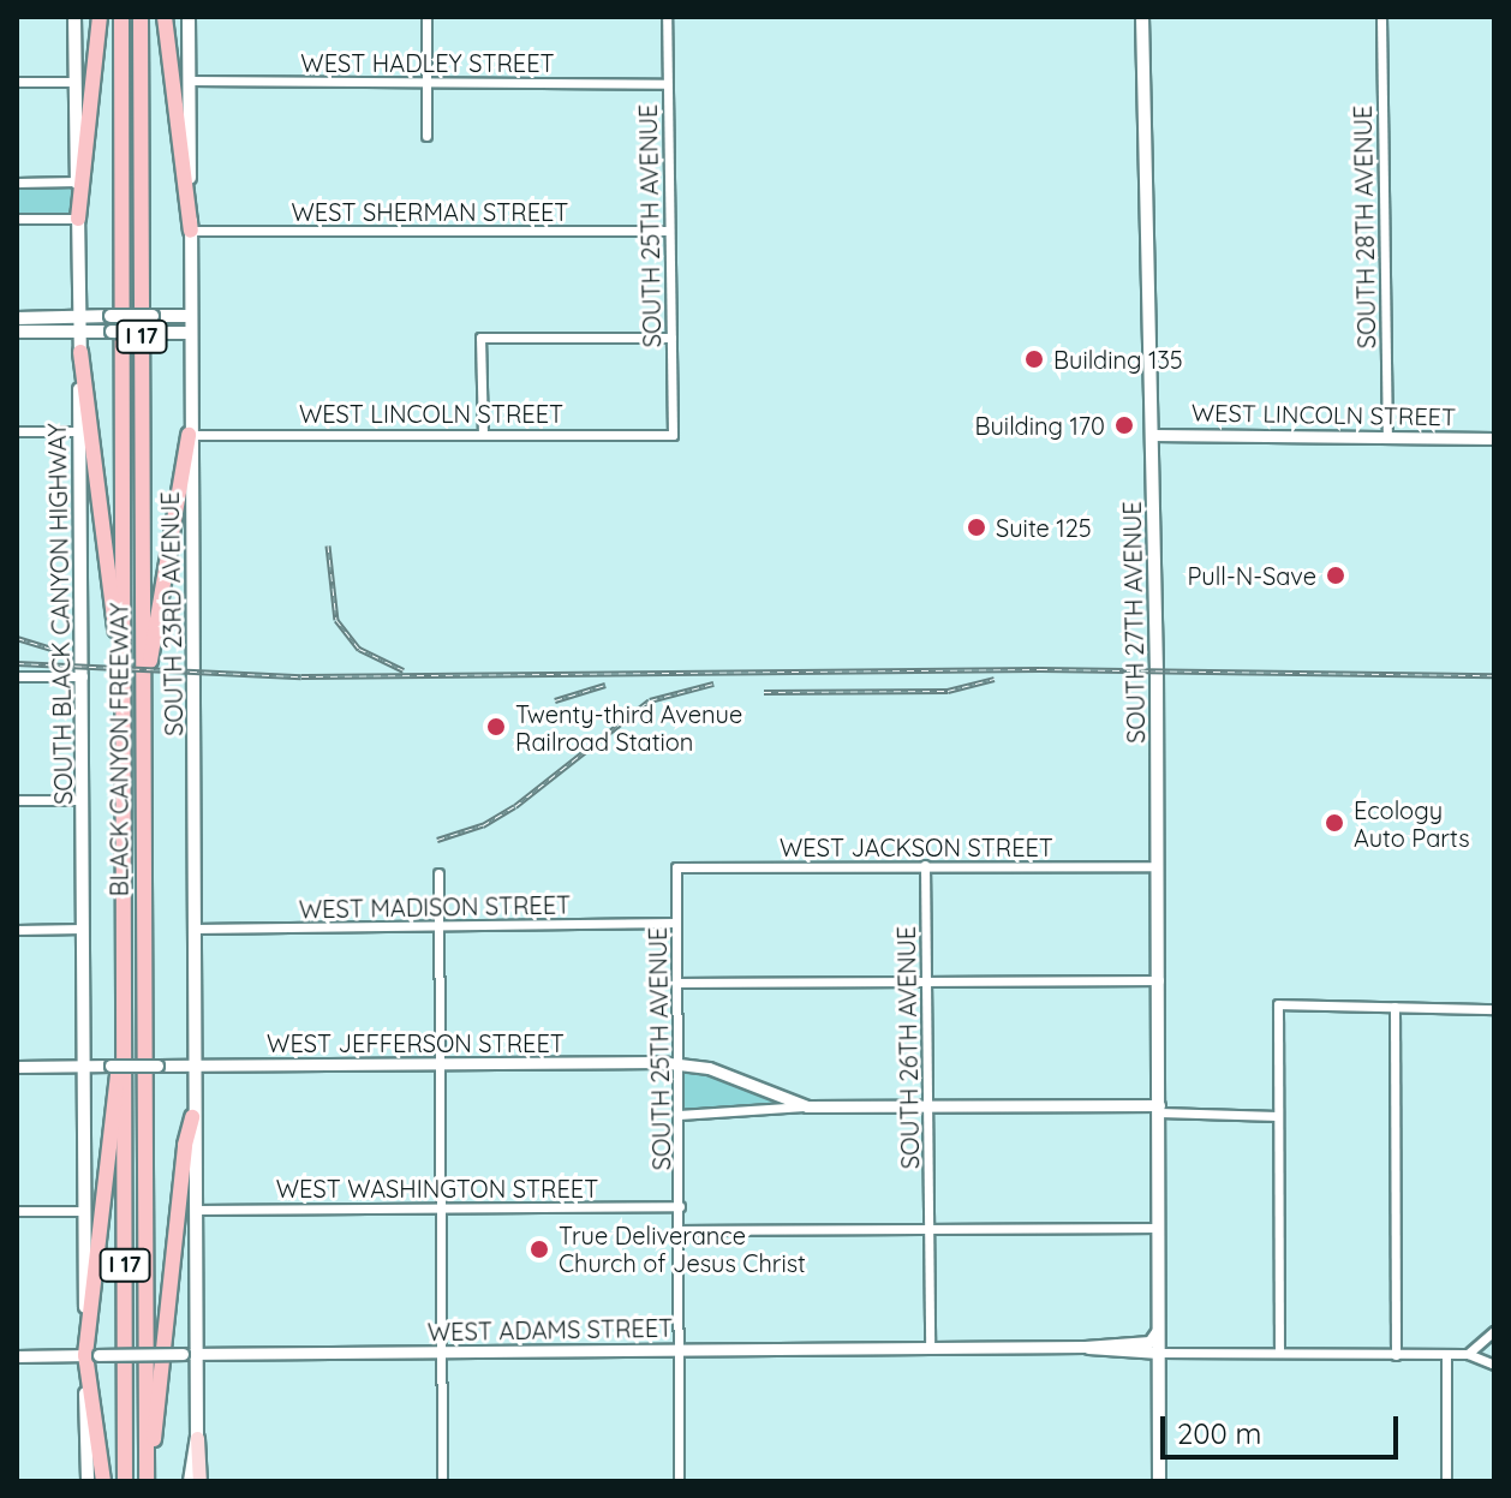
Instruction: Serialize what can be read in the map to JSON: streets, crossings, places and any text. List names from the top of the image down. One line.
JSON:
{"streets":{"highway":["I 17","BLACK CANYON FREEWAY"],"main road":["SOUTH BLACK CANYON HIGHWAY","SOUTH 23RD AVENUE","SOUTH 27TH AVENUE"],"street":["WEST HADLEY STREET","WEST SHERMAN STREET","SOUTH 25TH AVENUE","SOUTH 28TH AVENUE","WEST LINCOLN STREET","WEST JACKSON STREET","WEST MADISON STREET","WEST JEFFERSON STREET","SOUTH 26TH AVENUE","WEST WASHINGTON STREET","WEST ADAMS STREET"]},"crossings":[["WEST HADLEY STREET","SOUTH 25TH AVENUE"],["WEST HADLEY STREET","SOUTH 23RD AVENUE"],["WEST SHERMAN STREET","SOUTH 25TH AVENUE"],["WEST SHERMAN STREET","SOUTH 23RD AVENUE"],["SOUTH 25TH AVENUE","WEST LINCOLN STREET"],["SOUTH 25TH AVENUE","WEST JACKSON STREET"],["SOUTH 25TH AVENUE","WEST MADISON STREET"],["SOUTH 25TH AVENUE","WEST JEFFERSON STREET"],["SOUTH 25TH AVENUE","WEST WASHINGTON STREET"],["SOUTH 25TH AVENUE","WEST ADAMS STREET"],["SOUTH 28TH AVENUE","WEST LINCOLN STREET"],["WEST LINCOLN STREET","SOUTH 23RD AVENUE"],["WEST LINCOLN STREET","SOUTH 27TH AVENUE"],["SOUTH BLACK CANYON HIGHWAY","WEST JEFFERSON STREET"],["SOUTH BLACK CANYON HIGHWAY","WEST ADAMS STREET"],["SOUTH 23RD AVENUE","WEST MADISON STREET"],["SOUTH 23RD AVENUE","WEST JEFFERSON STREET"],["SOUTH 23RD AVENUE","WEST WASHINGTON STREET"],["SOUTH 23RD AVENUE","WEST ADAMS STREET"],["SOUTH 27TH AVENUE","WEST JACKSON STREET"],["SOUTH 27TH AVENUE","WEST JEFFERSON STREET"],["SOUTH 27TH AVENUE","WEST ADAMS STREET"],["WEST JACKSON STREET","SOUTH 26TH AVENUE"],["WEST JEFFERSON STREET","SOUTH 26TH AVENUE"],["SOUTH 26TH AVENUE","WEST ADAMS STREET"]],"places":["Building 135","Building 170","Suite 125","Pull-N-Save","Twenty-third Avenue Railroad Station","Ecology Auto Parts","True Deliverance Church of Jesus Christ"],"scale_bar":"200 m"}
